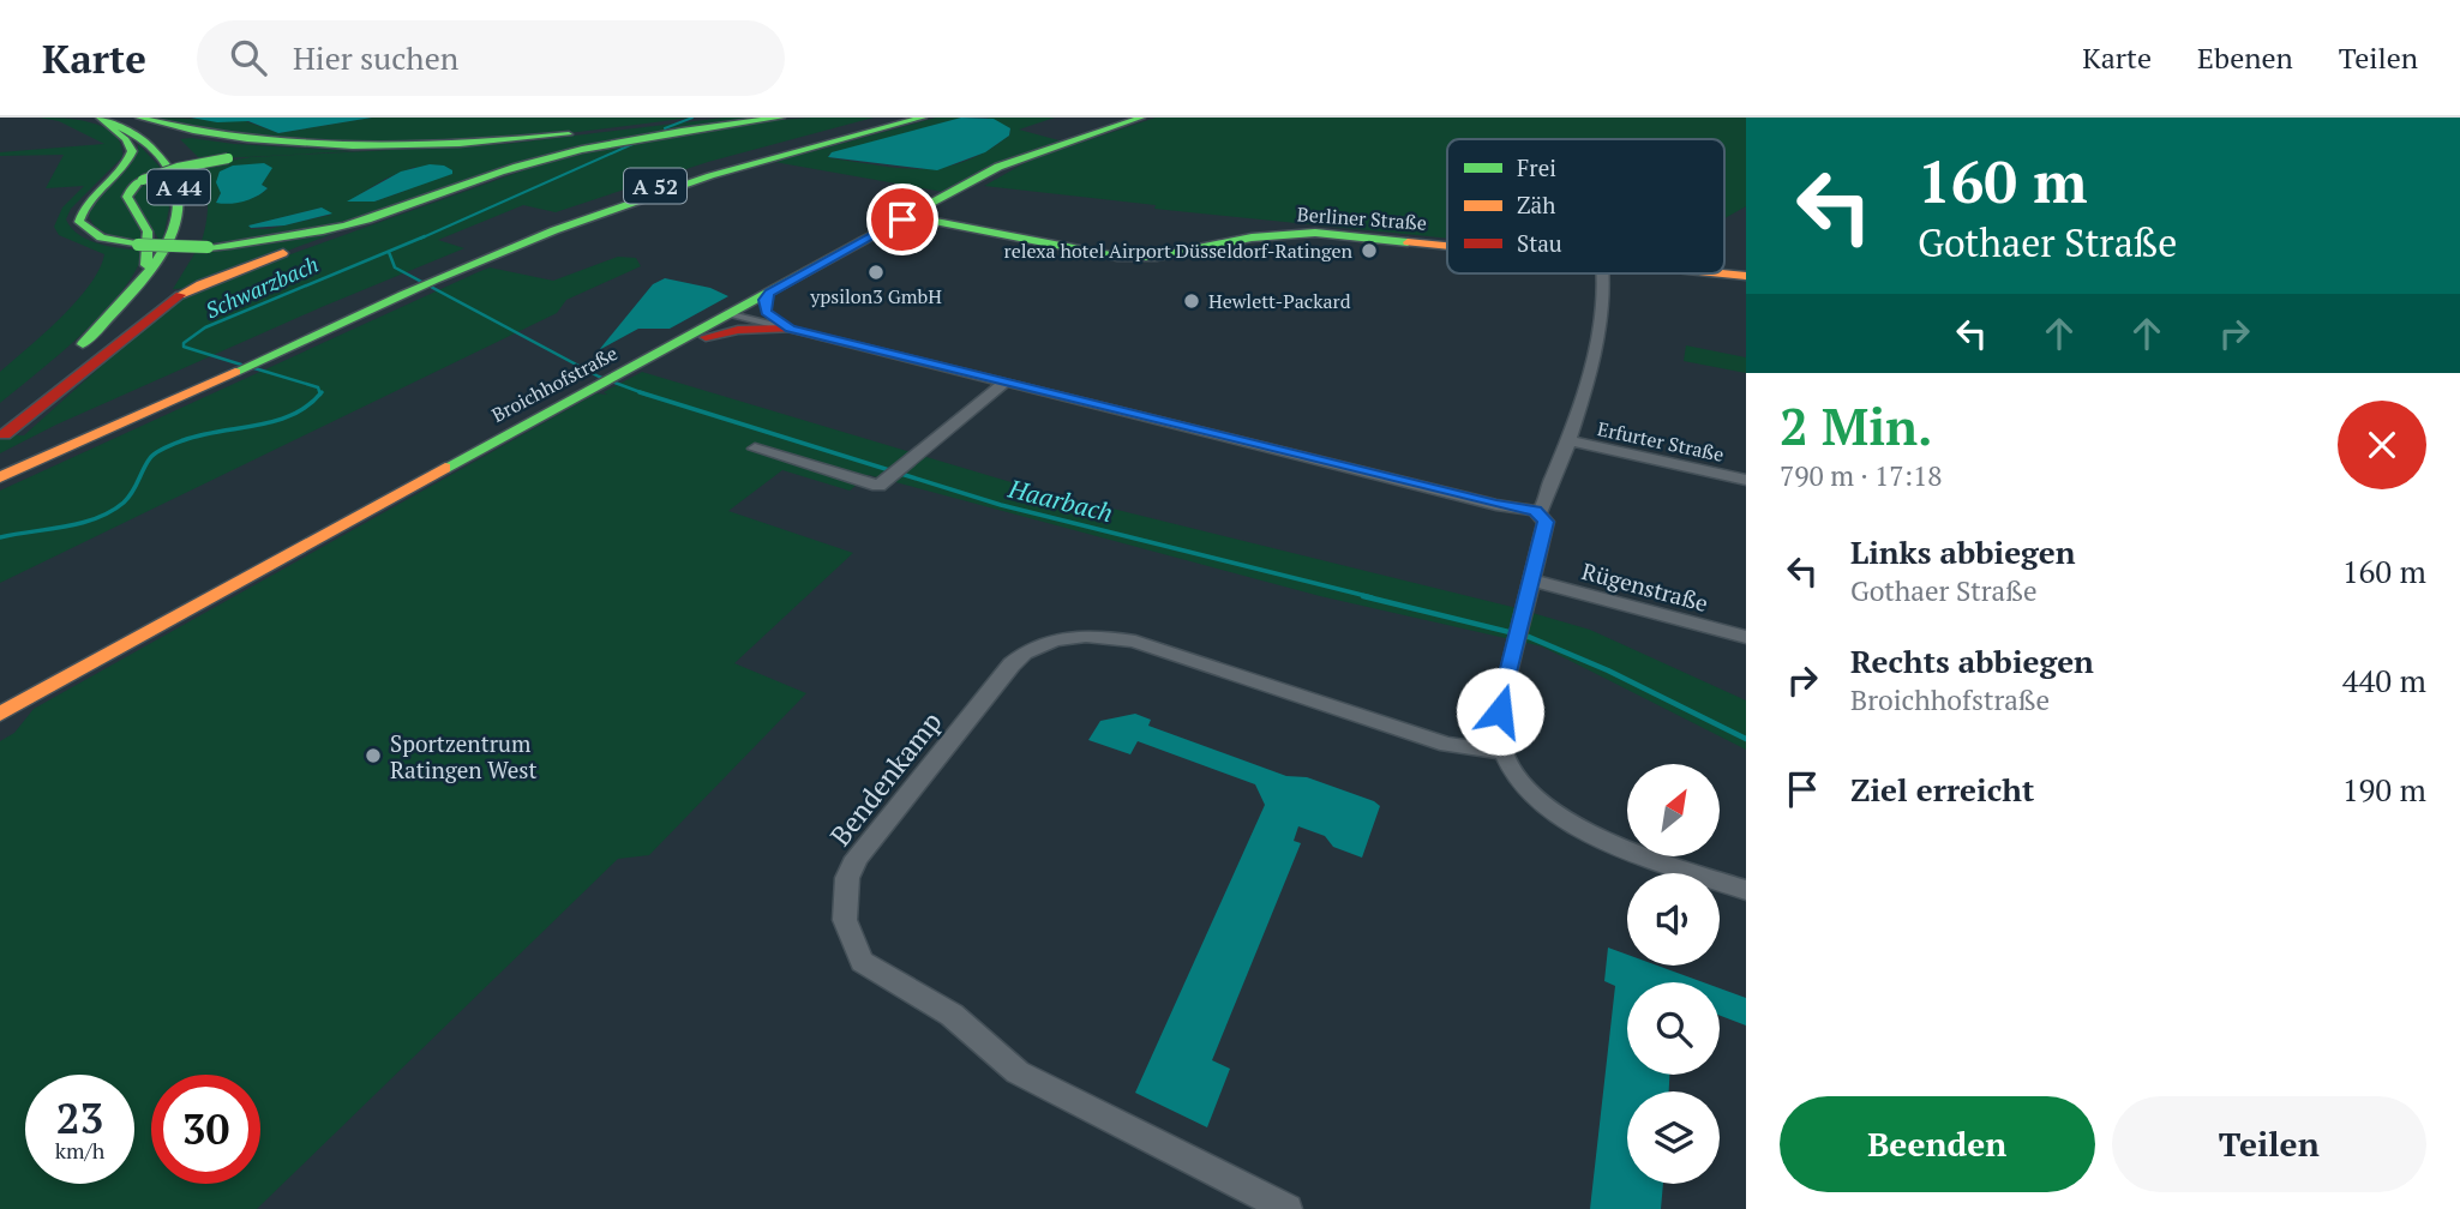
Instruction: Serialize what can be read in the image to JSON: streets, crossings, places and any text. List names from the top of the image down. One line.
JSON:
{"streets":{"main road":["A 52","A 44","Berliner Straße","Broichhofstraße"],"street":["Erfurter Straße","Rügenstraße","Bendenkamp"]},"crossings":[["Berliner Straße","Broichhofstraße"]],"water":["Schwarzbach","Haarbach"],"places":["relexa hotel Airport Düsseldorf-Ratingen","ypsilon3 GmbH","Hewlett-Packard","Sportzentrum Ratingen West"],"legend":["Frei","Zäh","Stau"],"north":"top right","page":{"header":"Karte","search":"Hier suchen","nav":["Karte","Ebenen","Teilen"],"turn":["160 m","Gothaer Straße"],"heading":["2 Min.","790 m · 17:18"],"list":[{"name":"Links abbiegen","note":"Gothaer Straße","value":"160 m"},{"name":"Rechts abbiegen","note":"Broichhofstraße","value":"440 m"},{"name":"Ziel erreicht","value":"190 m"}],"speed":"23 km/h","limit":"30","buttons":["Beenden","Teilen"]}}
